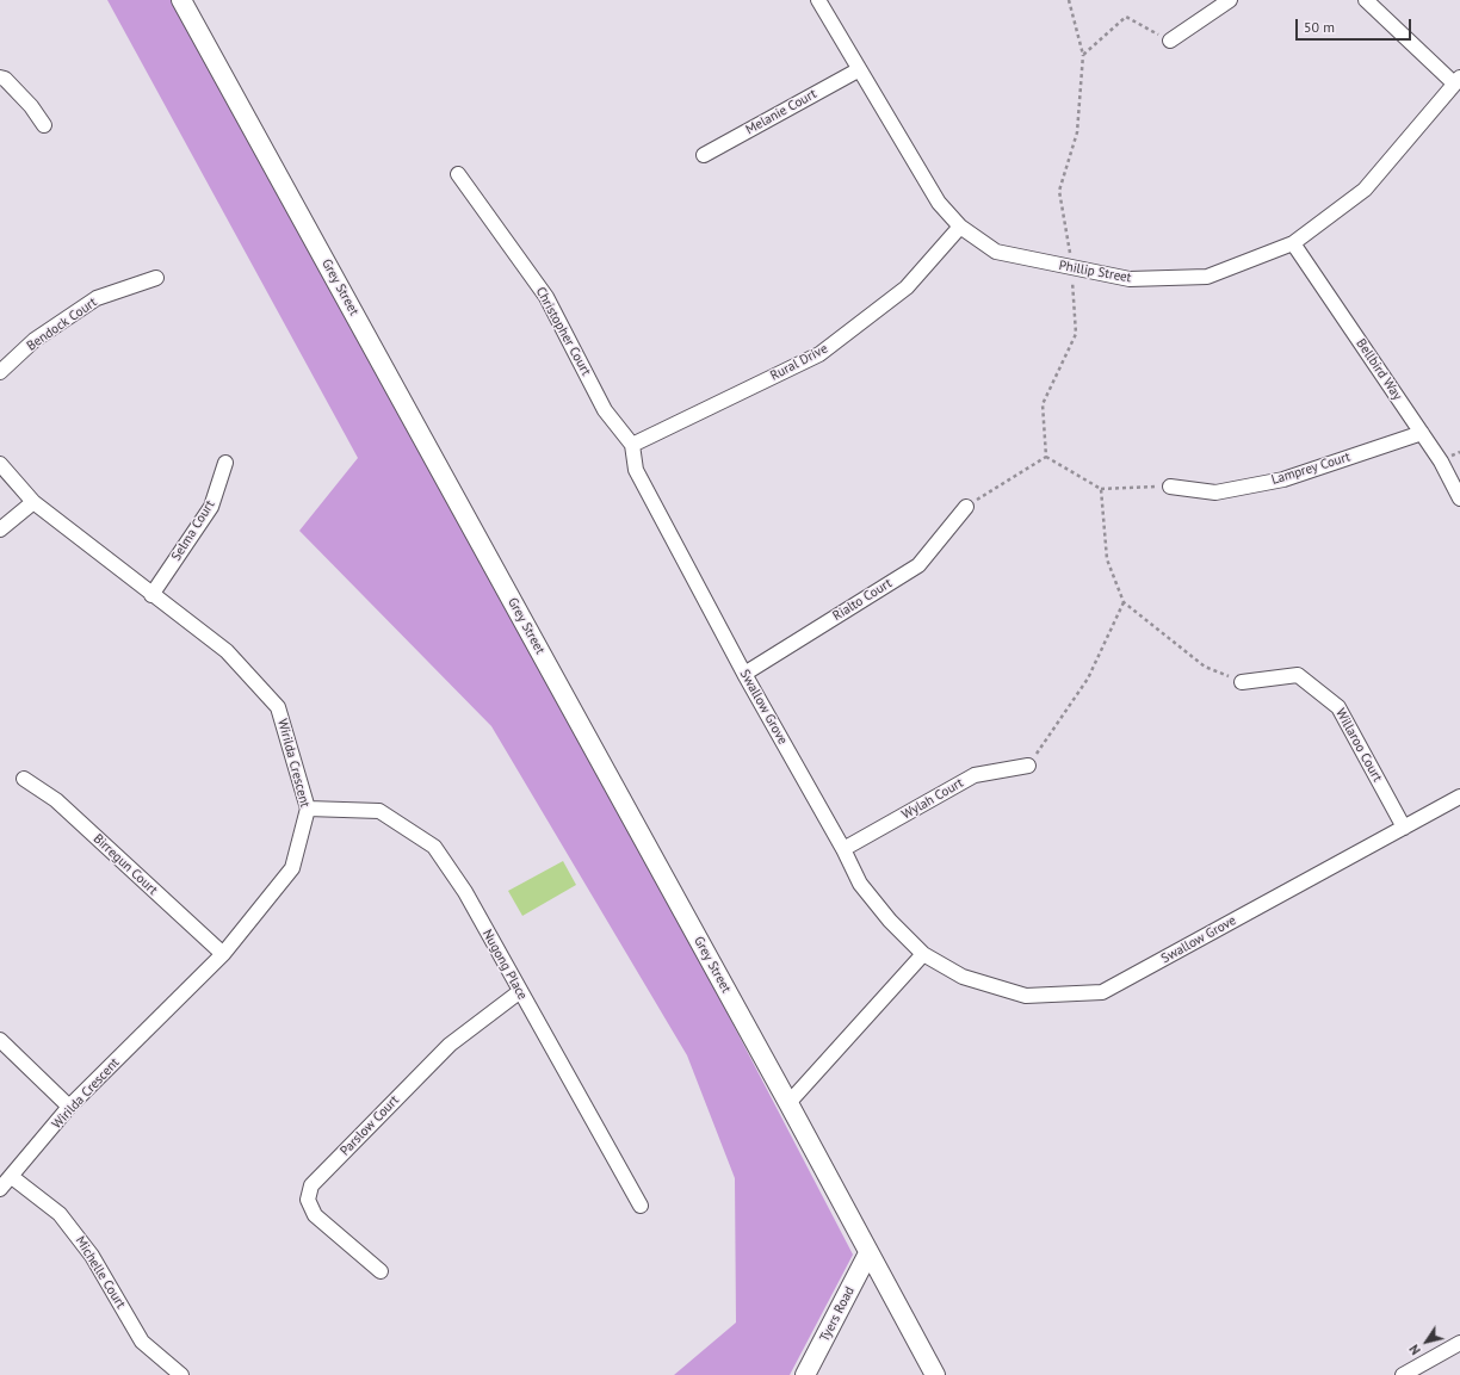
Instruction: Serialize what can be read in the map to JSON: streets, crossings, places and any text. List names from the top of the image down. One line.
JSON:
{"streets":{"main road":["Grey Street","Tyers Road"],"street":["Melanie Court","Phillip Street","Bendock Court","Christopher Court","Rural Drive","Bellbird Way","Lamprey Court","Selma Court","Rialto Court","Swallow Grove","Willaroo Court","Wirilda Crescent","Wylah Court","Birregun Court","Nugong Place","Parslow Court","Michelle Court"]},"crossings":[["Melanie Court","Phillip Street"],["Phillip Street","Rural Drive"],["Phillip Street","Bellbird Way"],["Grey Street","Tyers Road"],["Christopher Court","Rural Drive"],["Christopher Court","Swallow Grove"],["Rural Drive","Swallow Grove"],["Bellbird Way","Lamprey Court"],["Selma Court","Wirilda Crescent"],["Rialto Court","Swallow Grove"],["Swallow Grove","Willaroo Court"],["Swallow Grove","Wylah Court"],["Wirilda Crescent","Birregun Court"],["Wirilda Crescent","Nugong Place"],["Wirilda Crescent","Michelle Court"],["Nugong Place","Parslow Court"]],"scale_bar":"50 m","north":"bottom left"}
